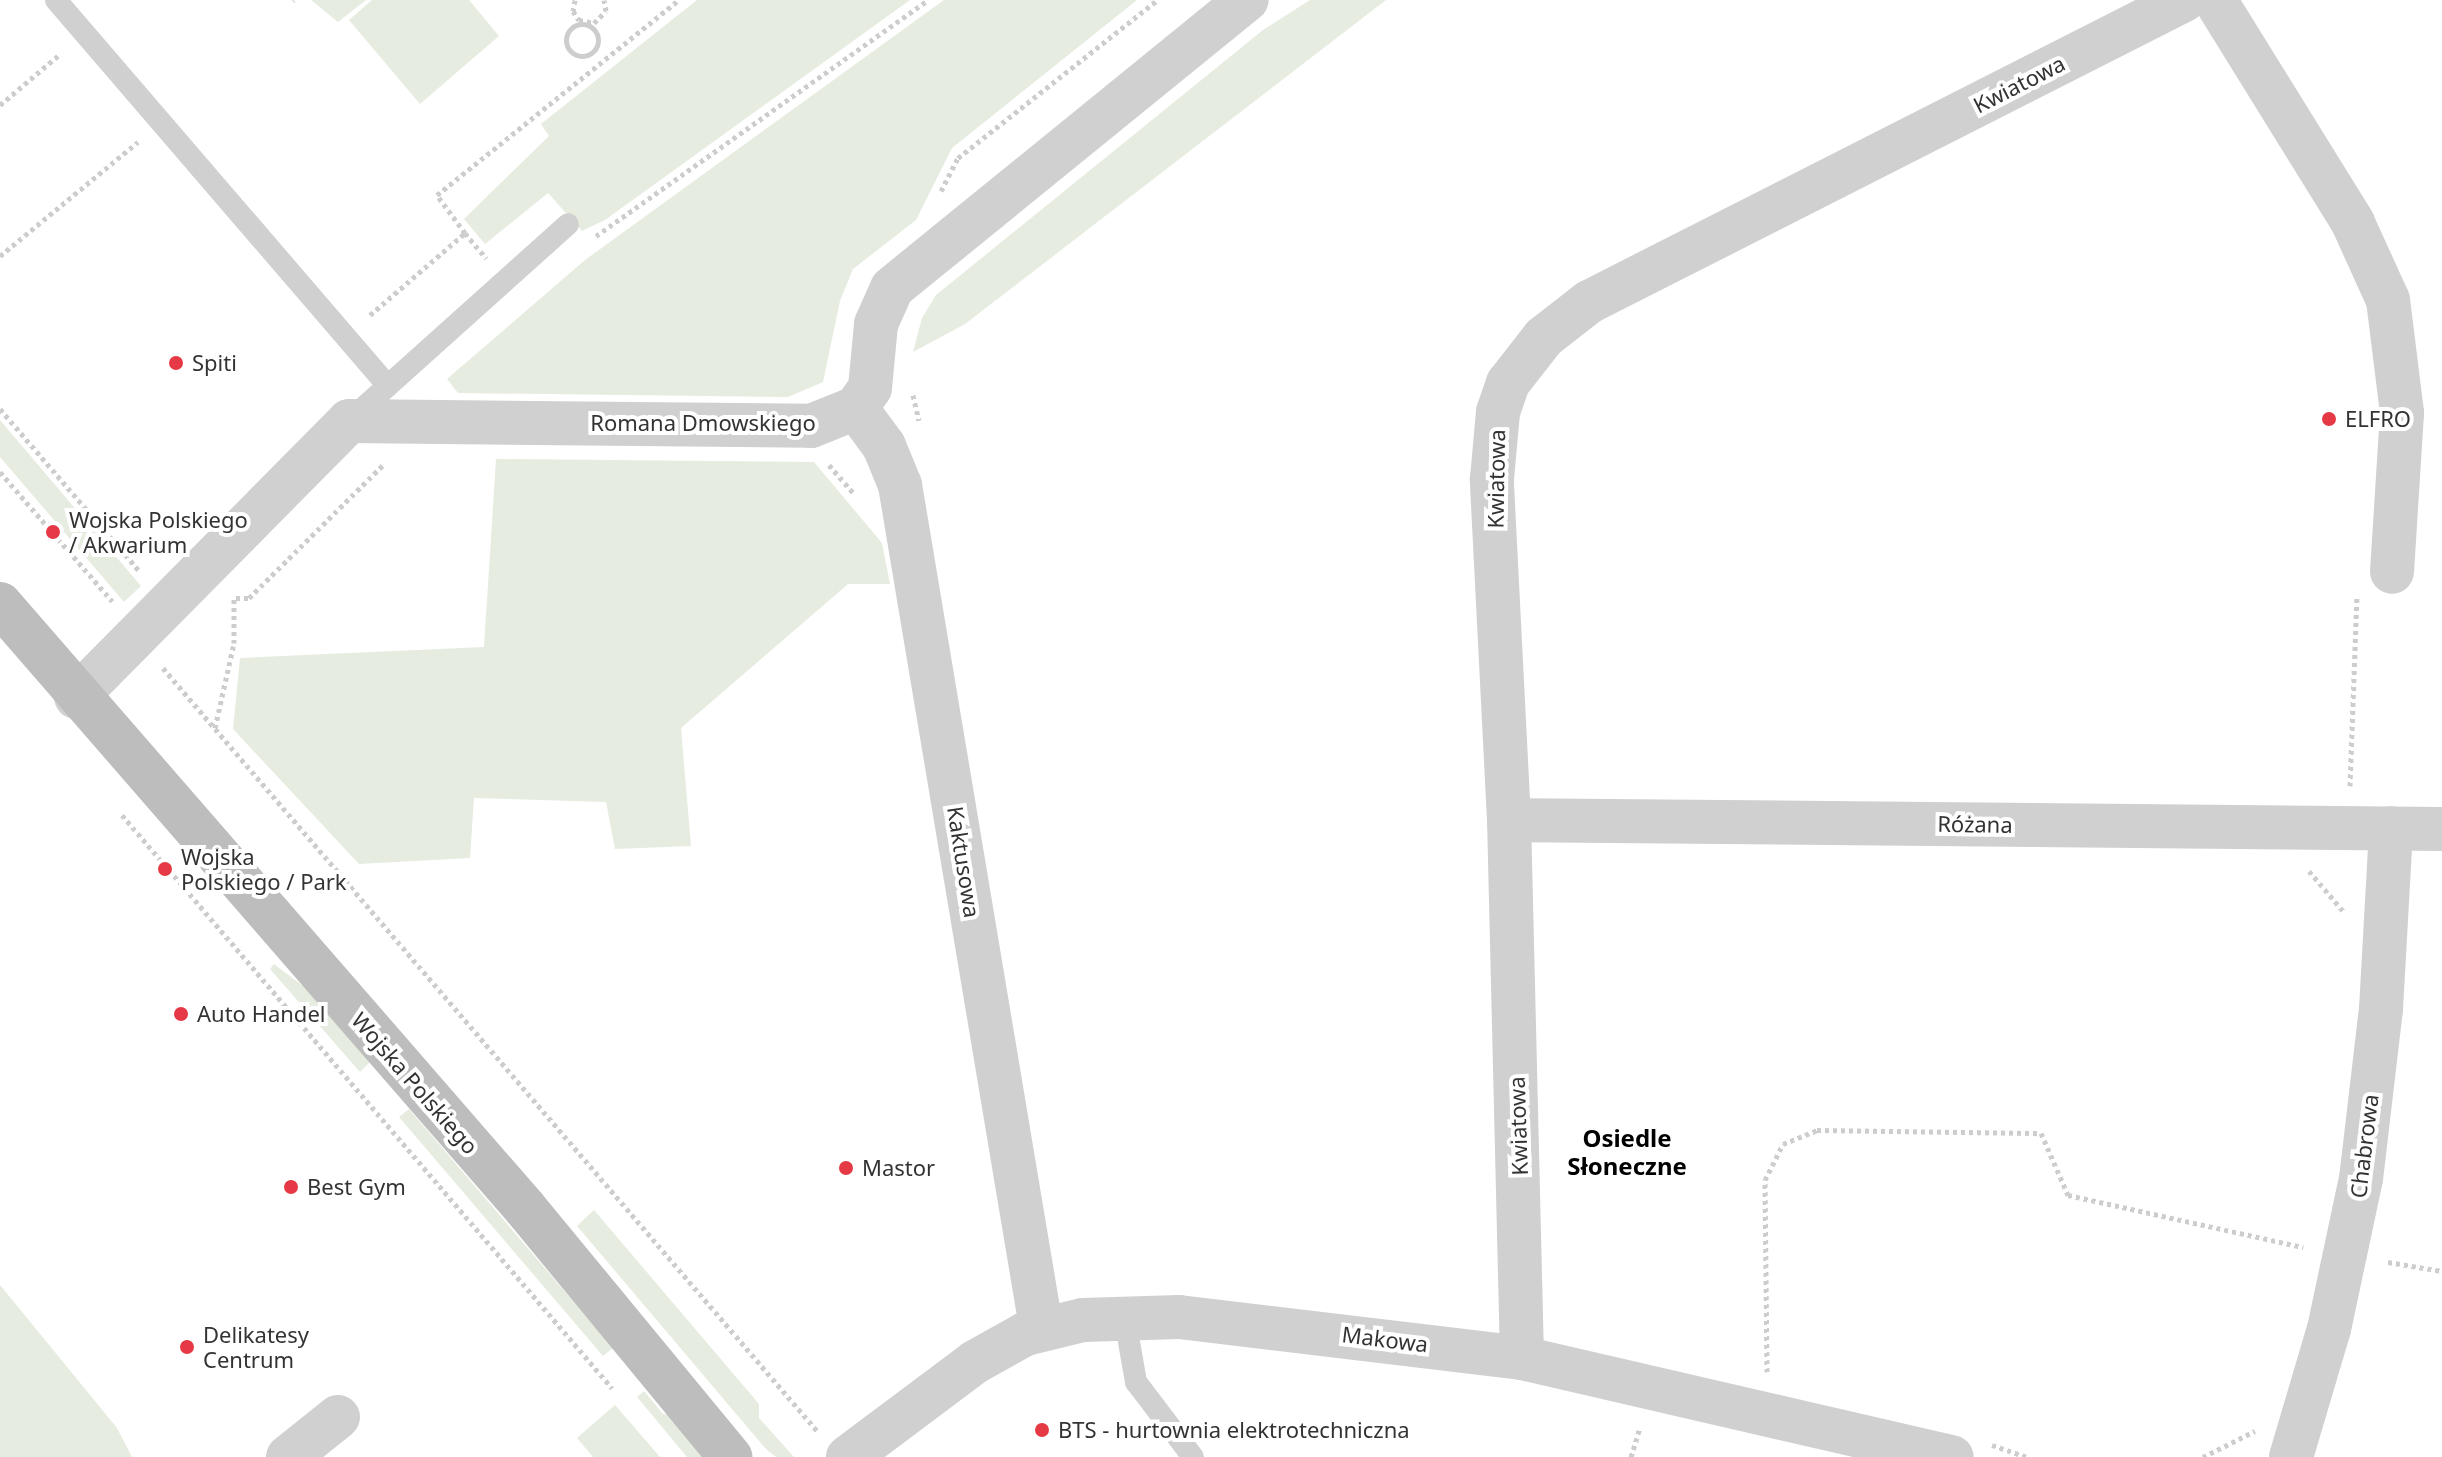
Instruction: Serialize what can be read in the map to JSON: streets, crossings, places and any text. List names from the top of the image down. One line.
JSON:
{"streets":{"main road":["Wojska Polskiego"],"street":["Kwiatowa","Romana Dmowskiego","Różana","Kaktusowa","Chabrowa","Makowa"]},"crossings":[["Kwiatowa","Różana"],["Kwiatowa","Makowa"],["Romana Dmowskiego","Kaktusowa"],["Różana","Chabrowa"],["Kaktusowa","Makowa"]],"districts":["Osiedle Słoneczne"],"places":["Spiti","ELFRO","Wojska Polskiego / Akwarium","Wojska Polskiego / Park","Auto Handel","Mastor","Best Gym","Delikatesy Centrum","BTS - hurtownia elektrotechniczna"]}
